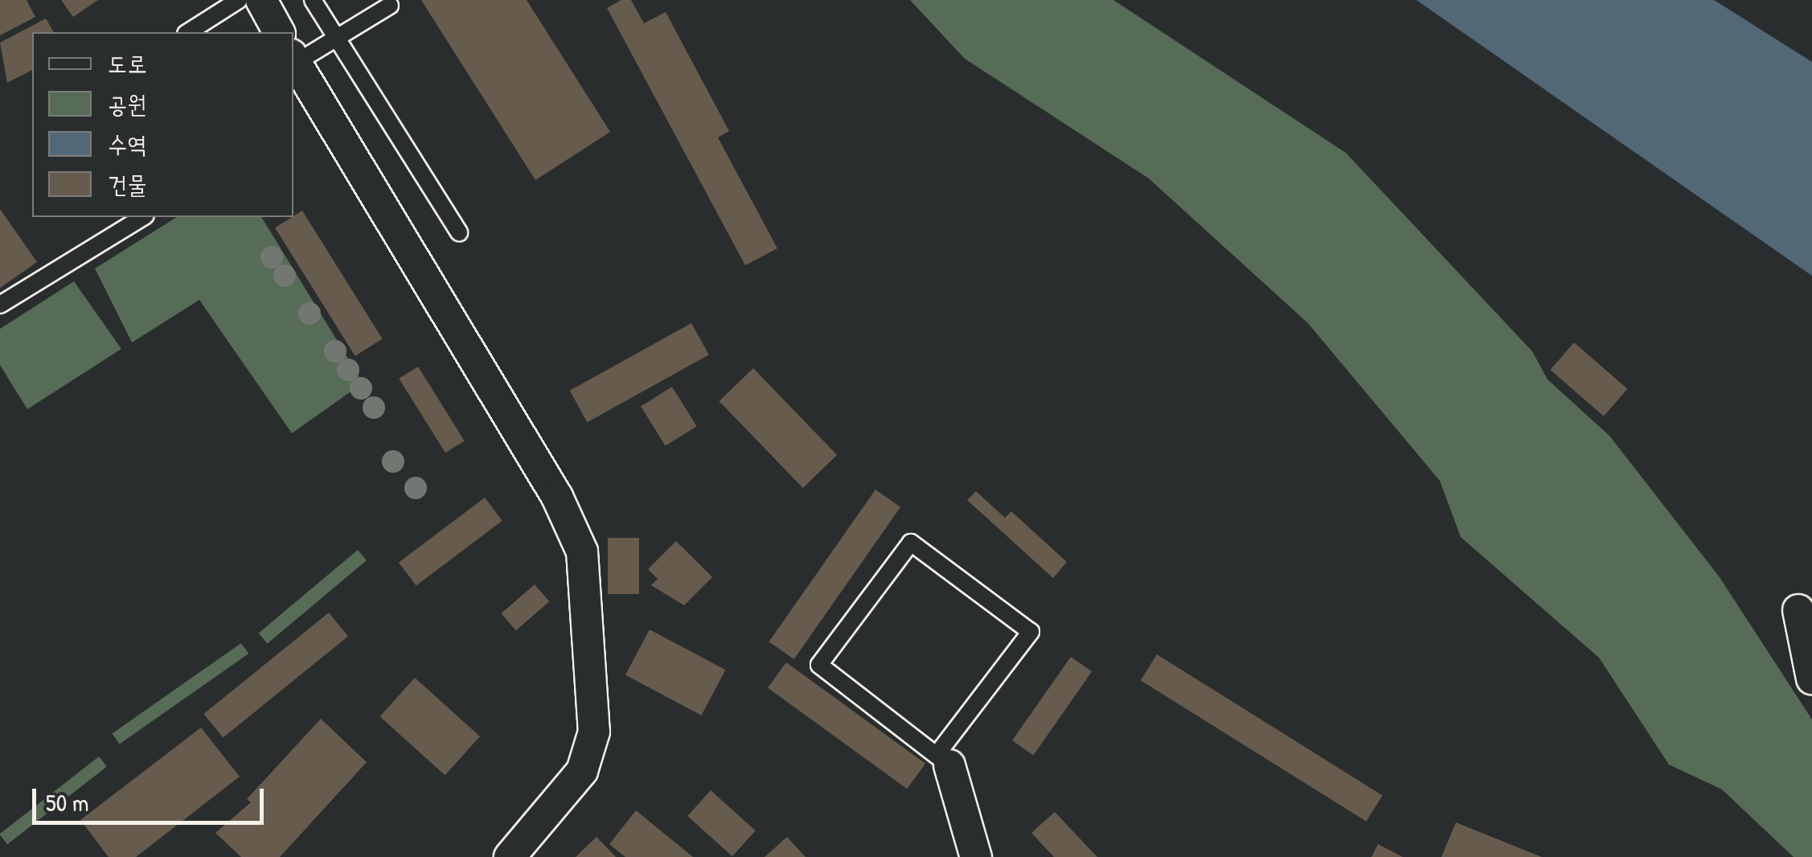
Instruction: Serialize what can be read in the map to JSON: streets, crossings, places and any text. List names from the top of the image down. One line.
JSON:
{"legend":["도로","공원","수역","건물"],"scale_bar":"50 m"}
